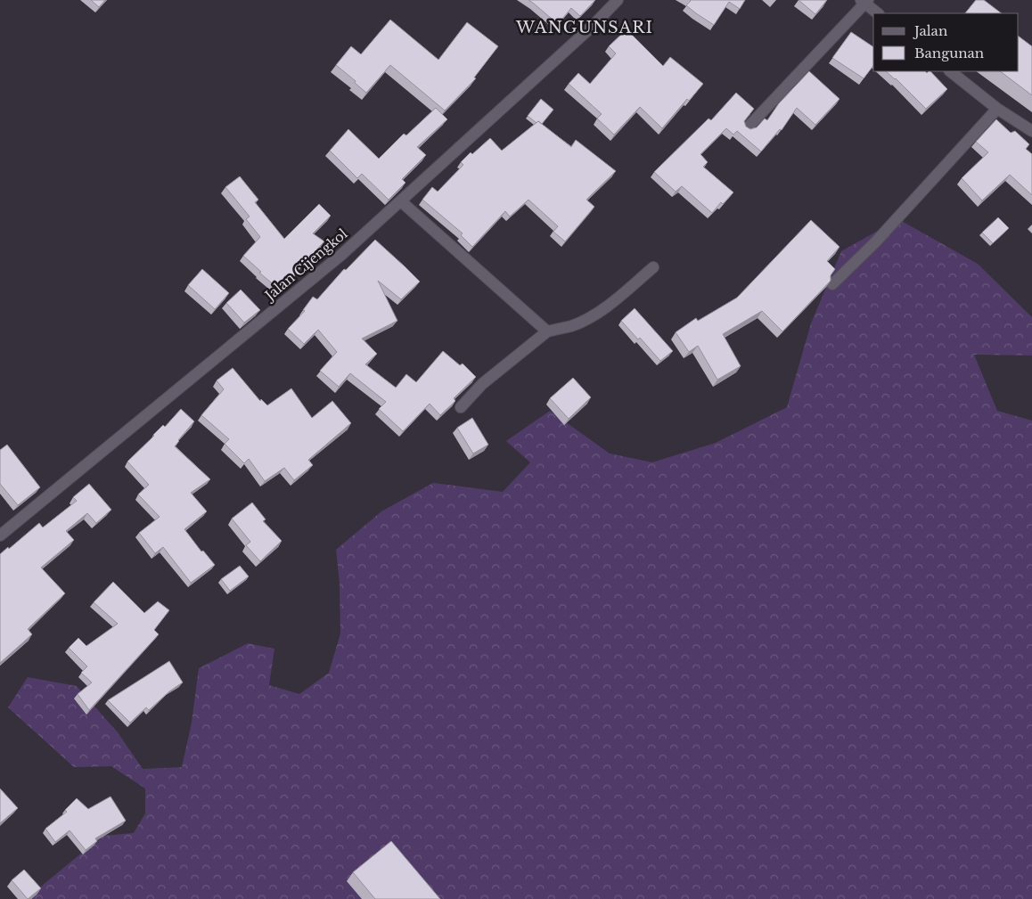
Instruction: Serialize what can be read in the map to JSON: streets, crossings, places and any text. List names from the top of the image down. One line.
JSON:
{"streets":{"street":["Jalan Cijengkol"]},"districts":["WANGUNSARI"],"legend":["Jalan","Bangunan"]}
